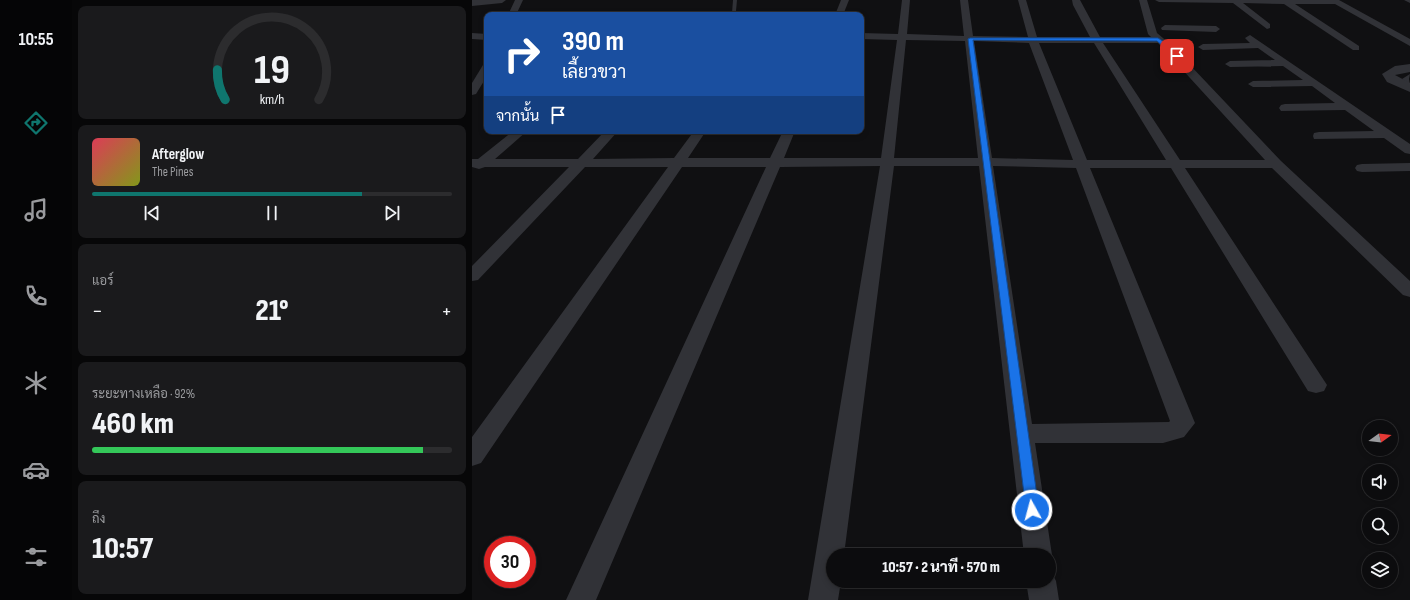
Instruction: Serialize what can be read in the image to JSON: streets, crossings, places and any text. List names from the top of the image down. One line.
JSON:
{"north":"right","page":{"tabs":"10:55","turn":["390 m","เลี้ยวขวา"],"then":"จากนั้น","song":["Afterglow","The Pines"],"tile":["แอร์",["ระยะทางเหลือ · 92%","460 km"],["ถึง","10:57"]],"heat":["−","21°","+"],"limit":"30","trip":"10:57 · 2 นาที · 570 m","gauge":["19","km/h"]}}
